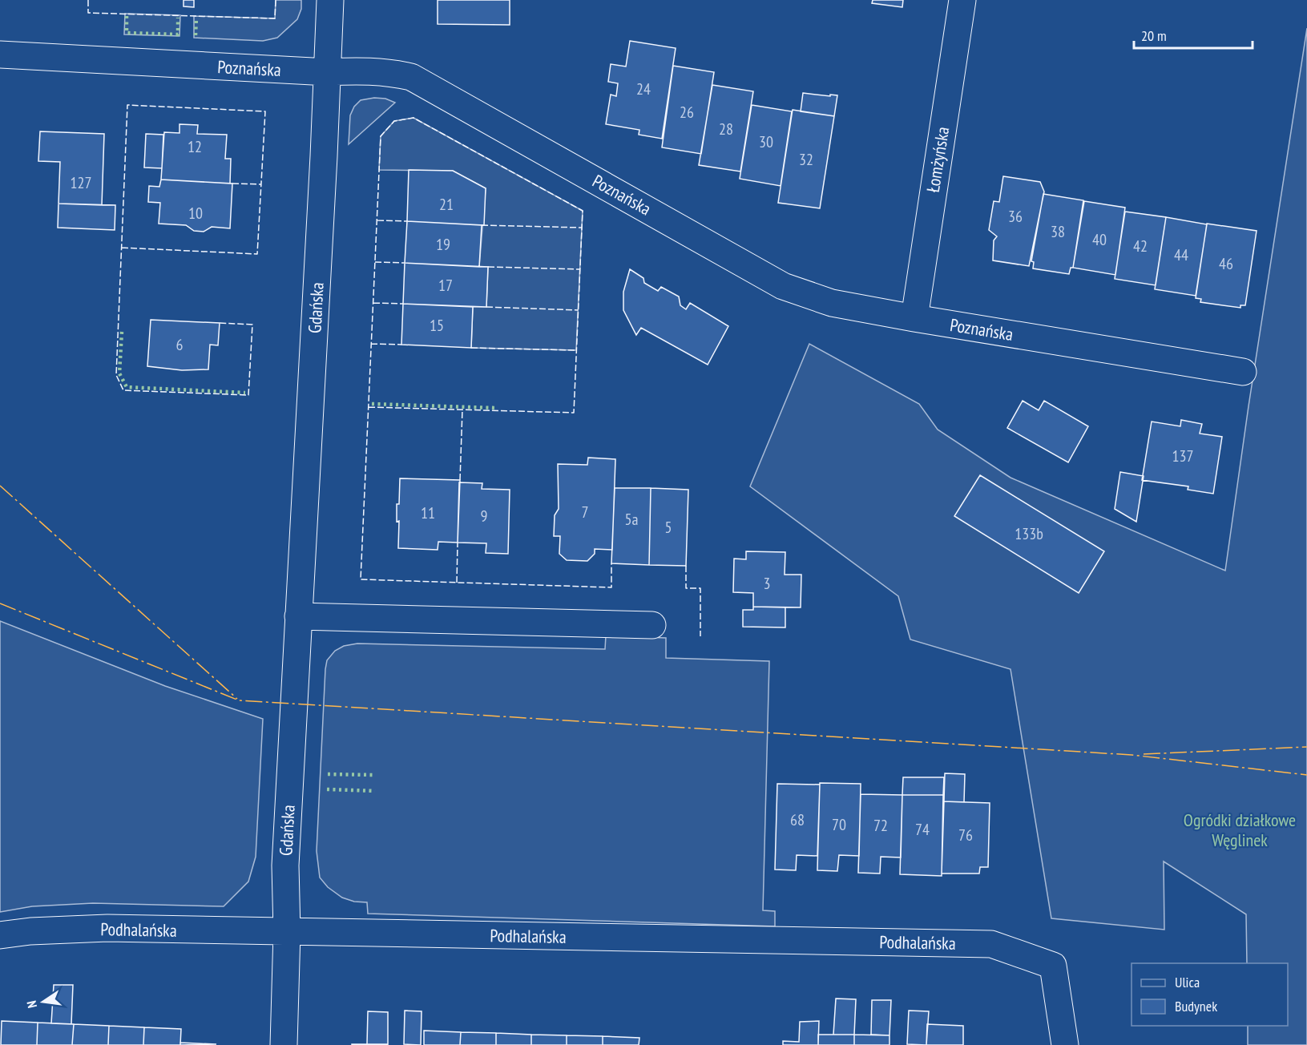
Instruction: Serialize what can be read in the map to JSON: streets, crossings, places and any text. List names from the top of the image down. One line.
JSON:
{"streets":{"street":["Poznańska","Łomżyńska","Gdańska","Podhalańska"]},"crossings":[["Poznańska","Łomżyńska"],["Poznańska","Gdańska"],["Gdańska","Podhalańska"]],"parks":["Ogródki działkowe Węglinek"],"house_numbers":["24","26","28","30","12","32","127","21","10","36","38","40","19","42","44","46","17","15","6","137","7","11","9","5a","5","133b","3","68","70","72","74","76"],"legend":["Ulica","Budynek"],"scale_bar":"20 m","north":"left"}
